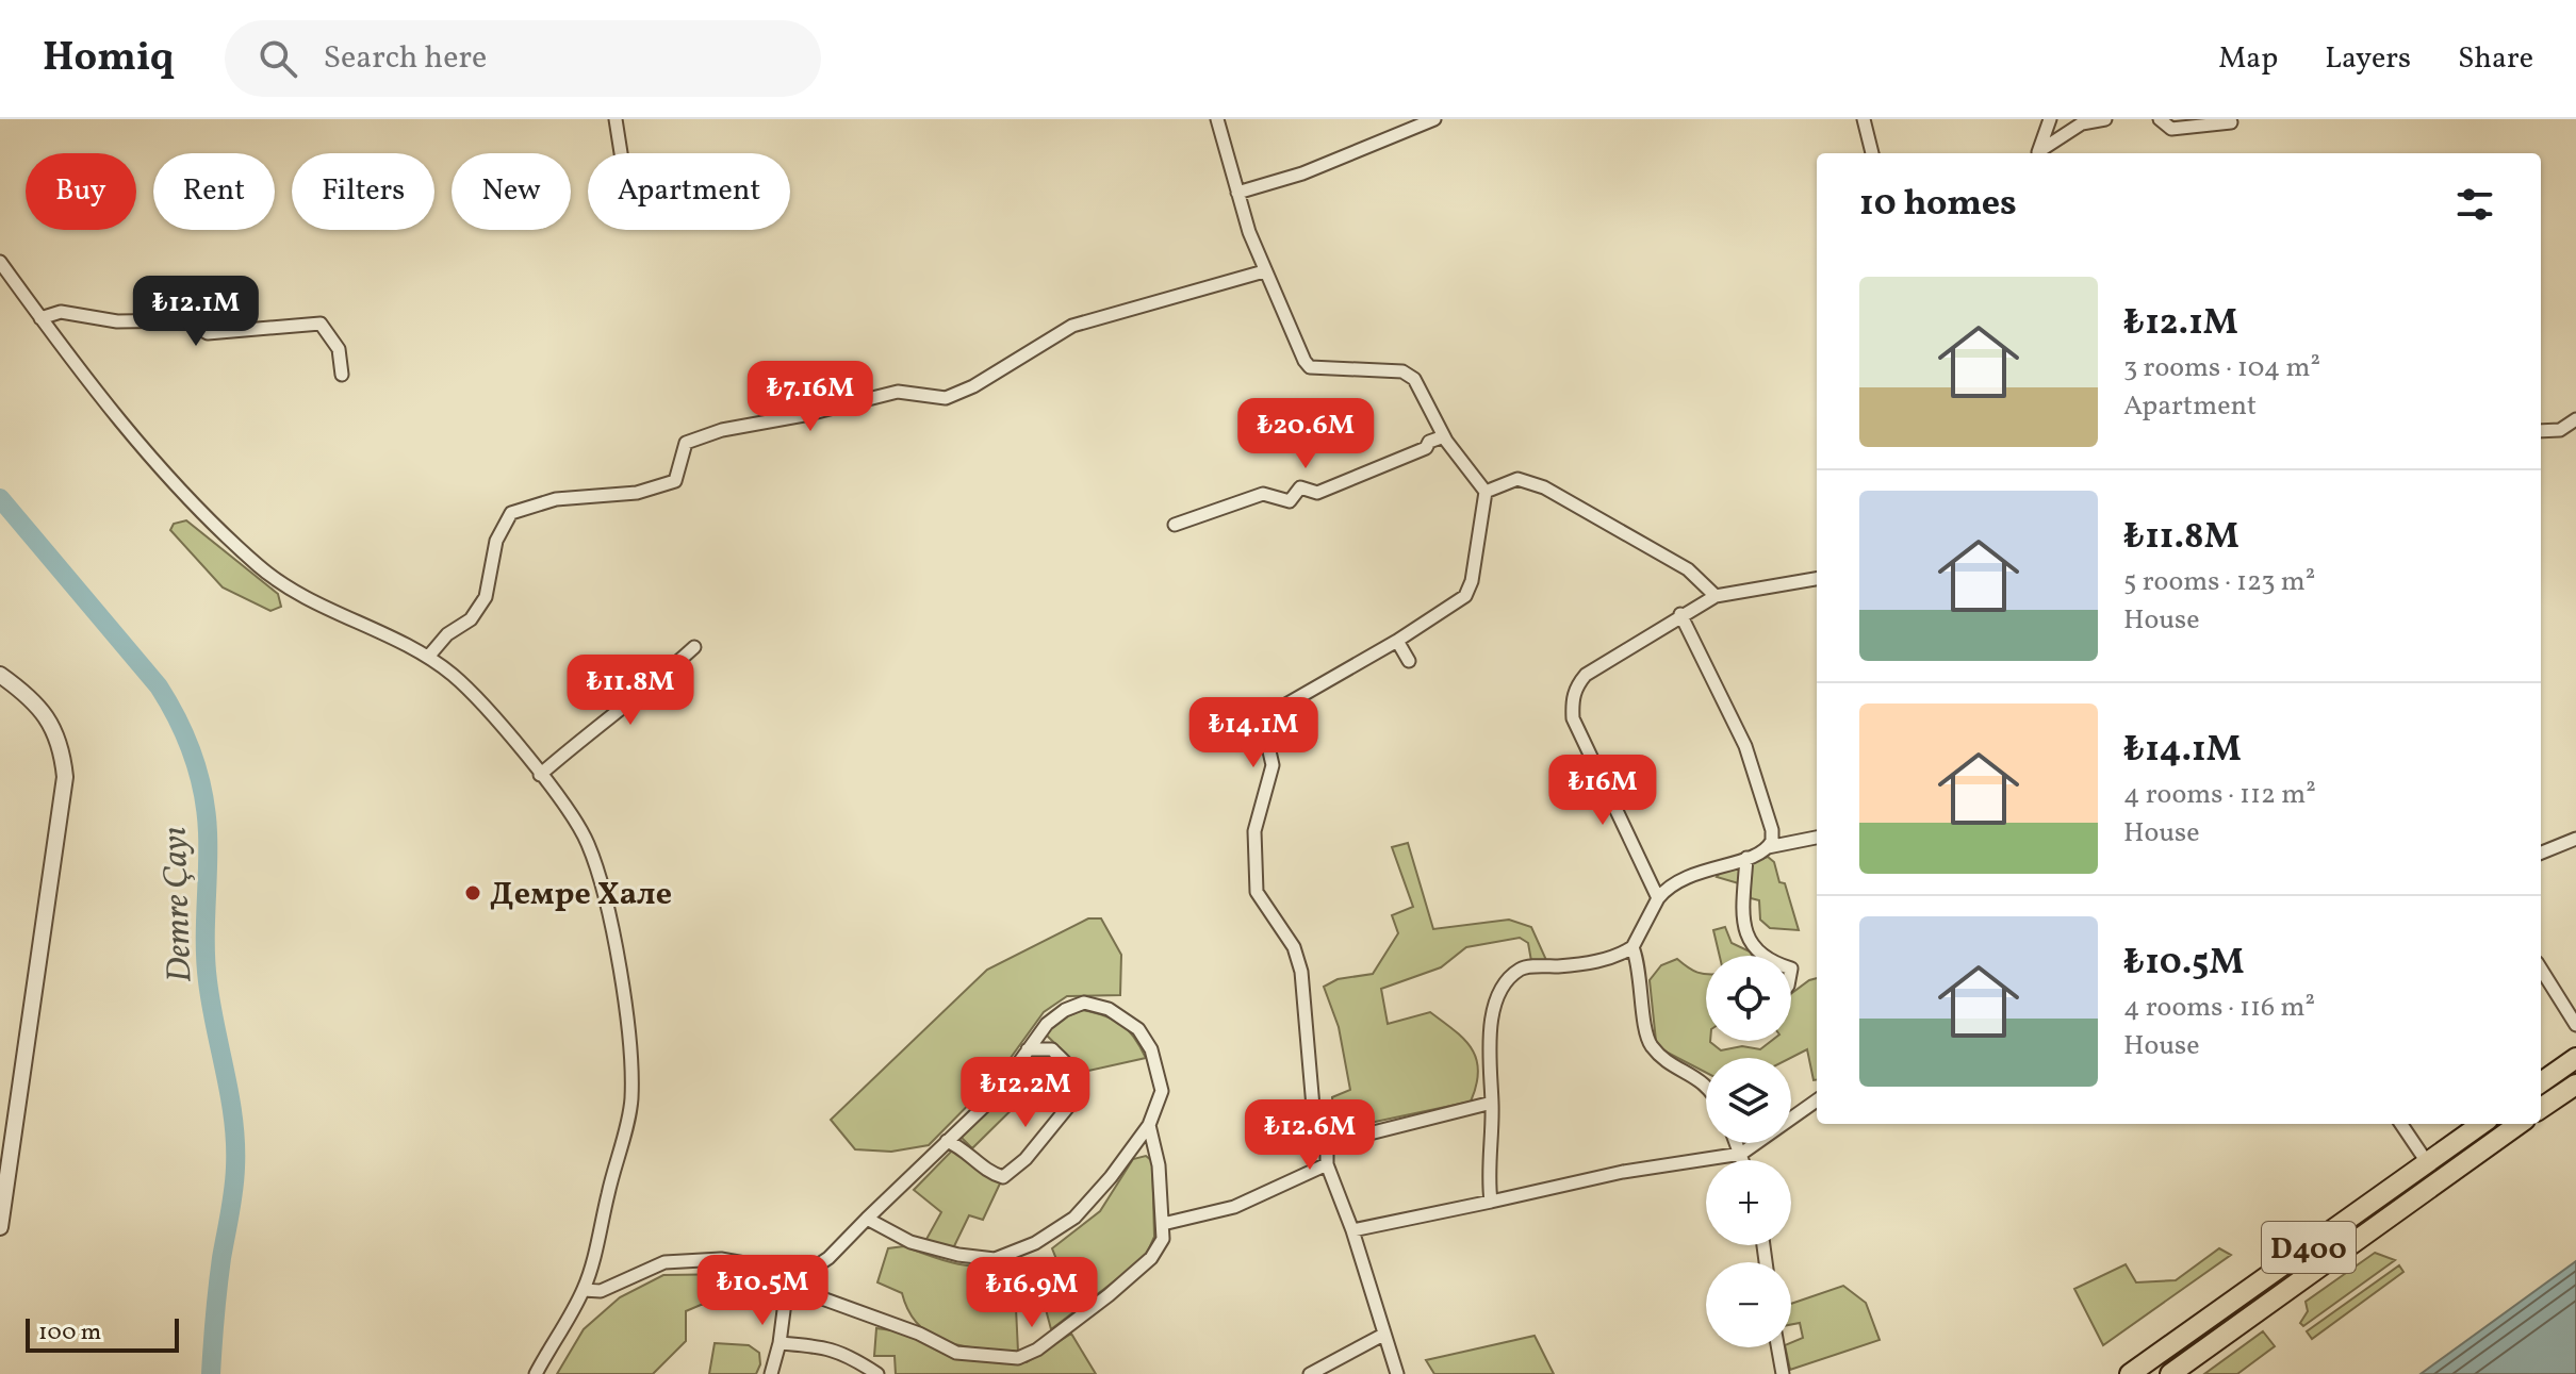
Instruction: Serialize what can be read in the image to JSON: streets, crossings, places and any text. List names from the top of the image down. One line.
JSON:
{"streets":{"highway":["D400"]},"water":["Demre Çayı"],"places":["Демре Хале"],"scale_bar":"100 m","page":{"header":"Homiq","search":"Search here","nav":["Map","Layers","Share"],"chip":["Buy","Rent","Filters","New","Apartment"],"heading":"10 homes","list":[{"name":"₺12.1M","note":"3 rooms · 104 m² · Apartment"},{"name":"₺11.8M","note":"5 rooms · 123 m² · House"},{"name":"₺14.1M","note":"4 rooms · 112 m² · House"},{"name":"₺10.5M","note":"4 rooms · 116 m² · House"}],"price":["₺12.1M","₺7.16M","₺20.6M","₺11.8M","₺14.1M","₺16M","₺12.2M","₺12.6M","₺10.5M","₺16.9M"],"map_buttons":["+","−"],"scale":"100 m"}}
